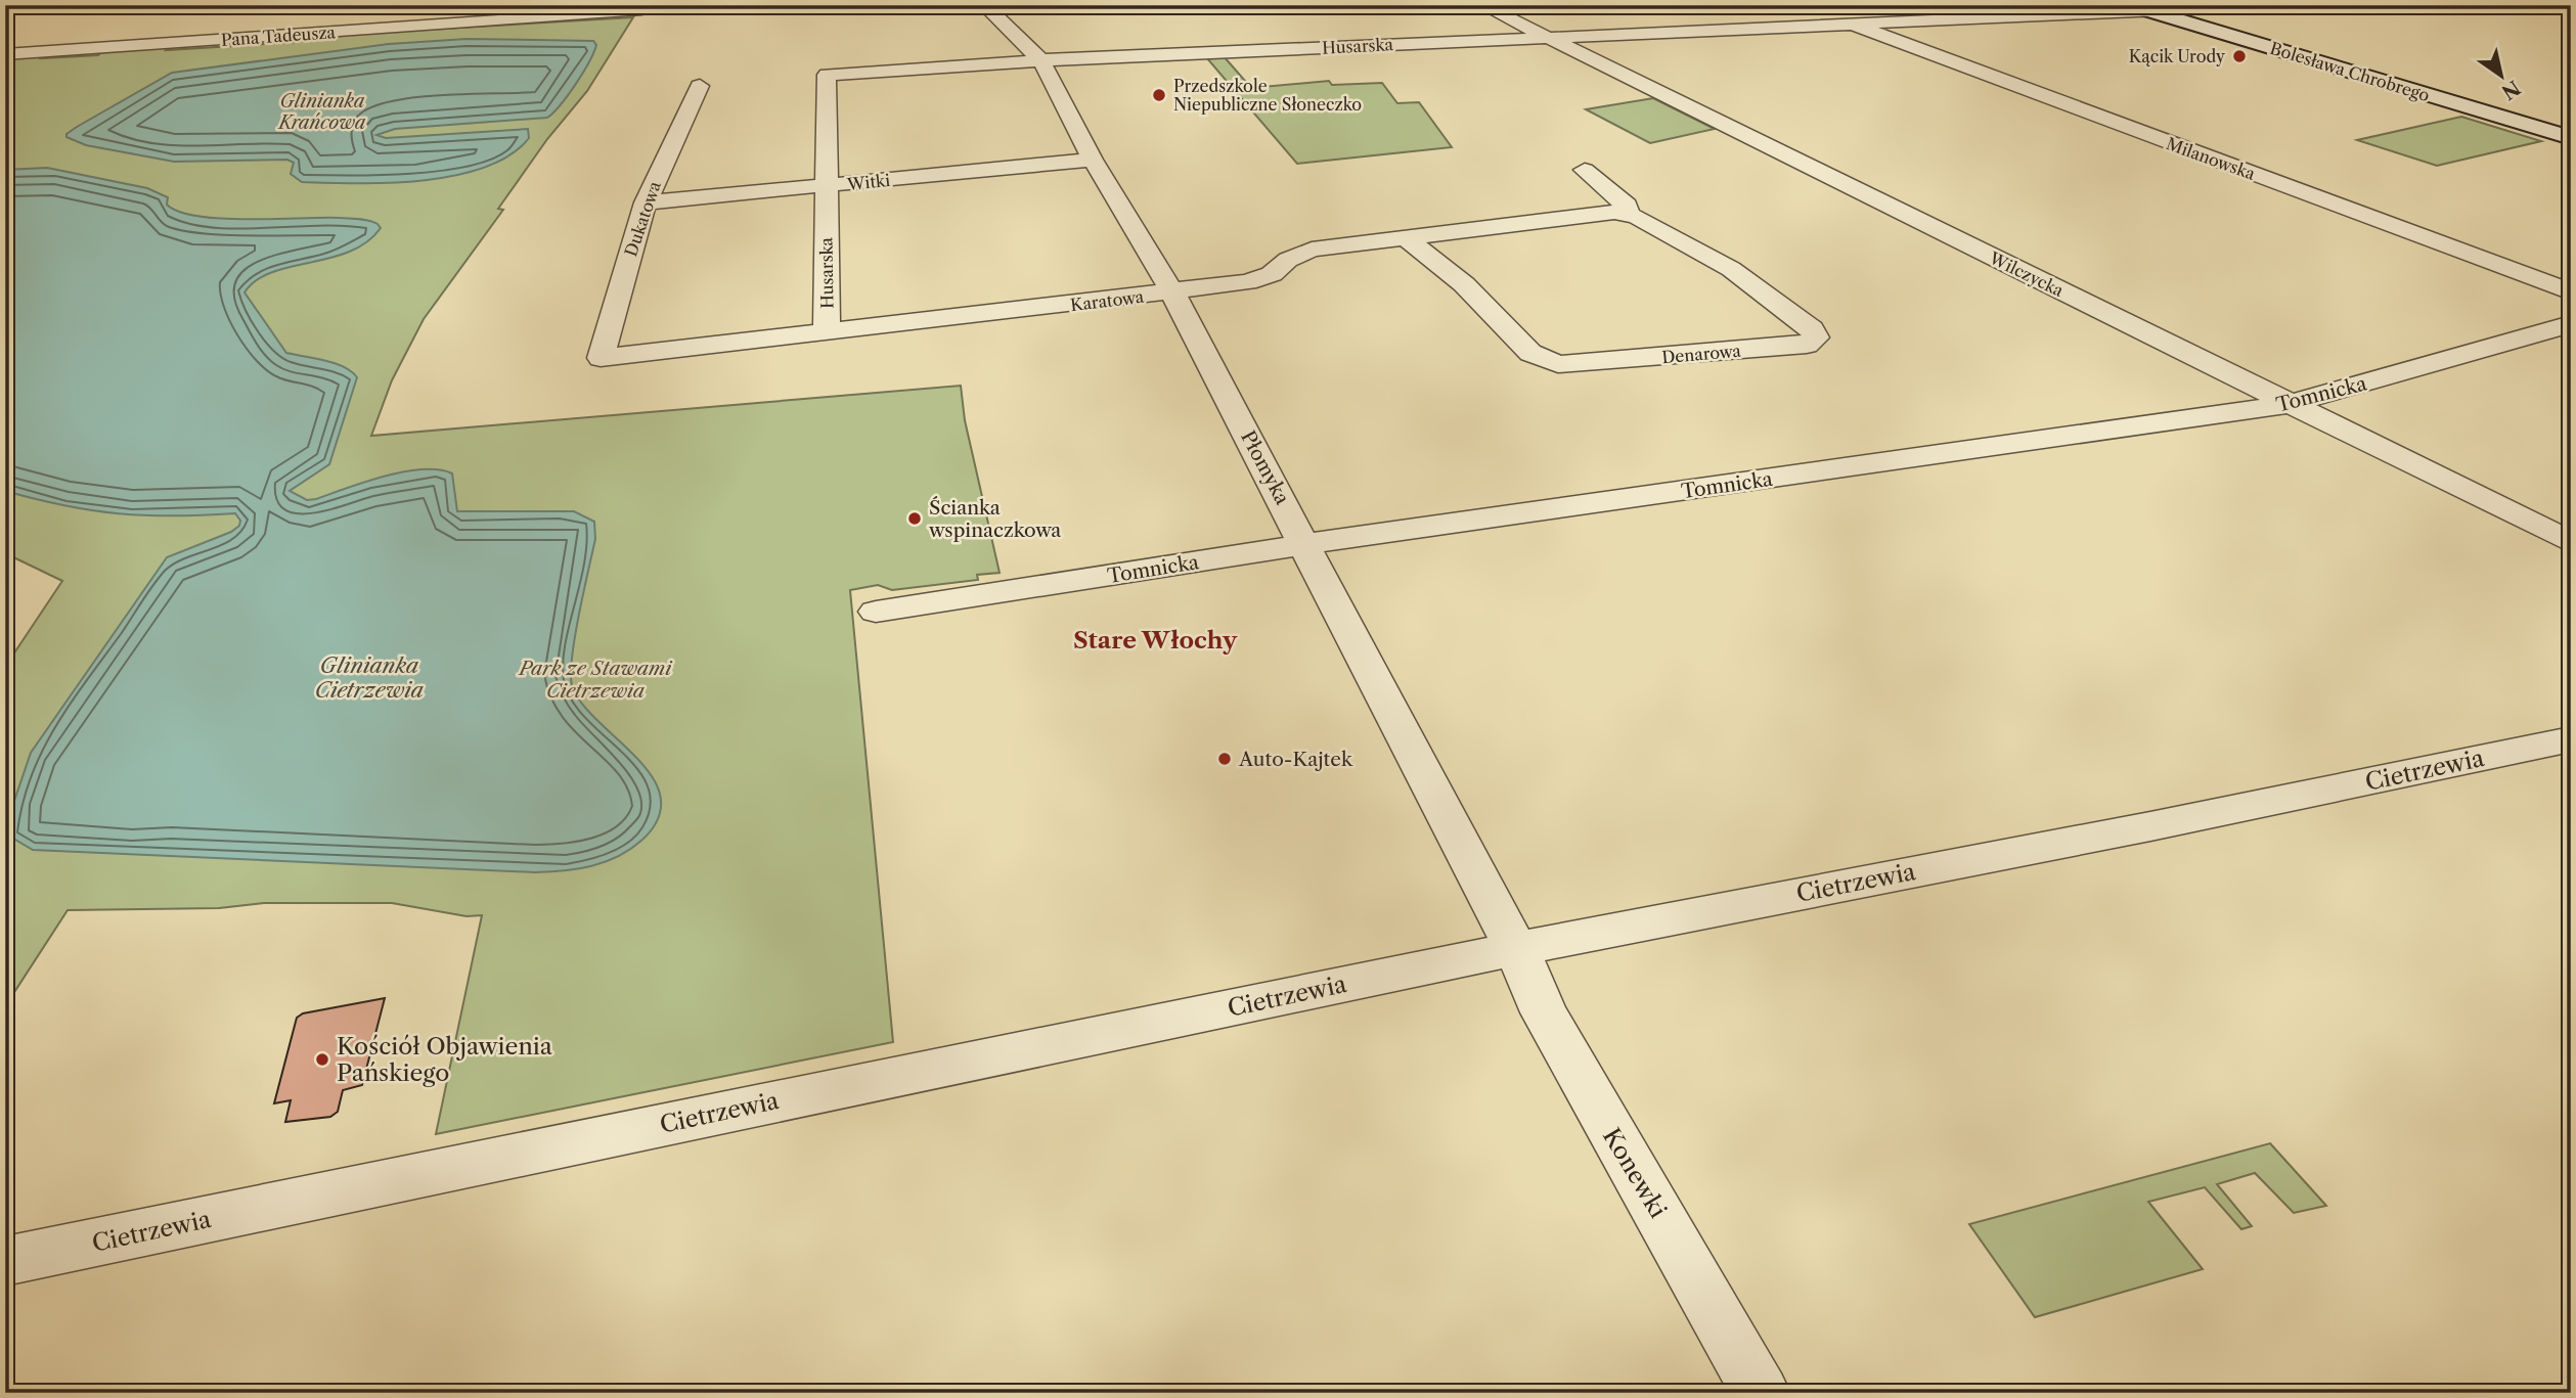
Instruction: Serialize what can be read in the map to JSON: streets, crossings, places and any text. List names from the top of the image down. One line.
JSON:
{"streets":{"main road":["Bolesława Chrobrego"],"street":["Pana Tadeusza","Husarska","Milanowska","Witki","Dukatowa","Wilczycka","Karatowa","Denarowa","Tomnicka","Płomyka","Cietrzewia","Konewki"]},"crossings":[["Husarska","Bolesława Chrobrego"],["Husarska","Milanowska"],["Husarska","Witki"],["Husarska","Wilczycka"],["Husarska","Karatowa"],["Husarska","Płomyka"],["Witki","Dukatowa"],["Witki","Płomyka"],["Dukatowa","Karatowa"],["Wilczycka","Tomnicka"],["Karatowa","Denarowa"],["Karatowa","Płomyka"],["Tomnicka","Płomyka"],["Płomyka","Cietrzewia"],["Płomyka","Konewki"],["Cietrzewia","Konewki"]],"districts":["Stare Włochy"],"water":["Glinianka Krańcowa","Glinianka Cietrzewia"],"parks":["Park ze Stawami Cietrzewia"],"places":["Kącik Urody","Przedszkole Niepubliczne Słoneczko","Ścianka wspinaczkowa","Auto-Kajtek","Kościół Objawienia Pańskiego"],"north":"bottom right"}
